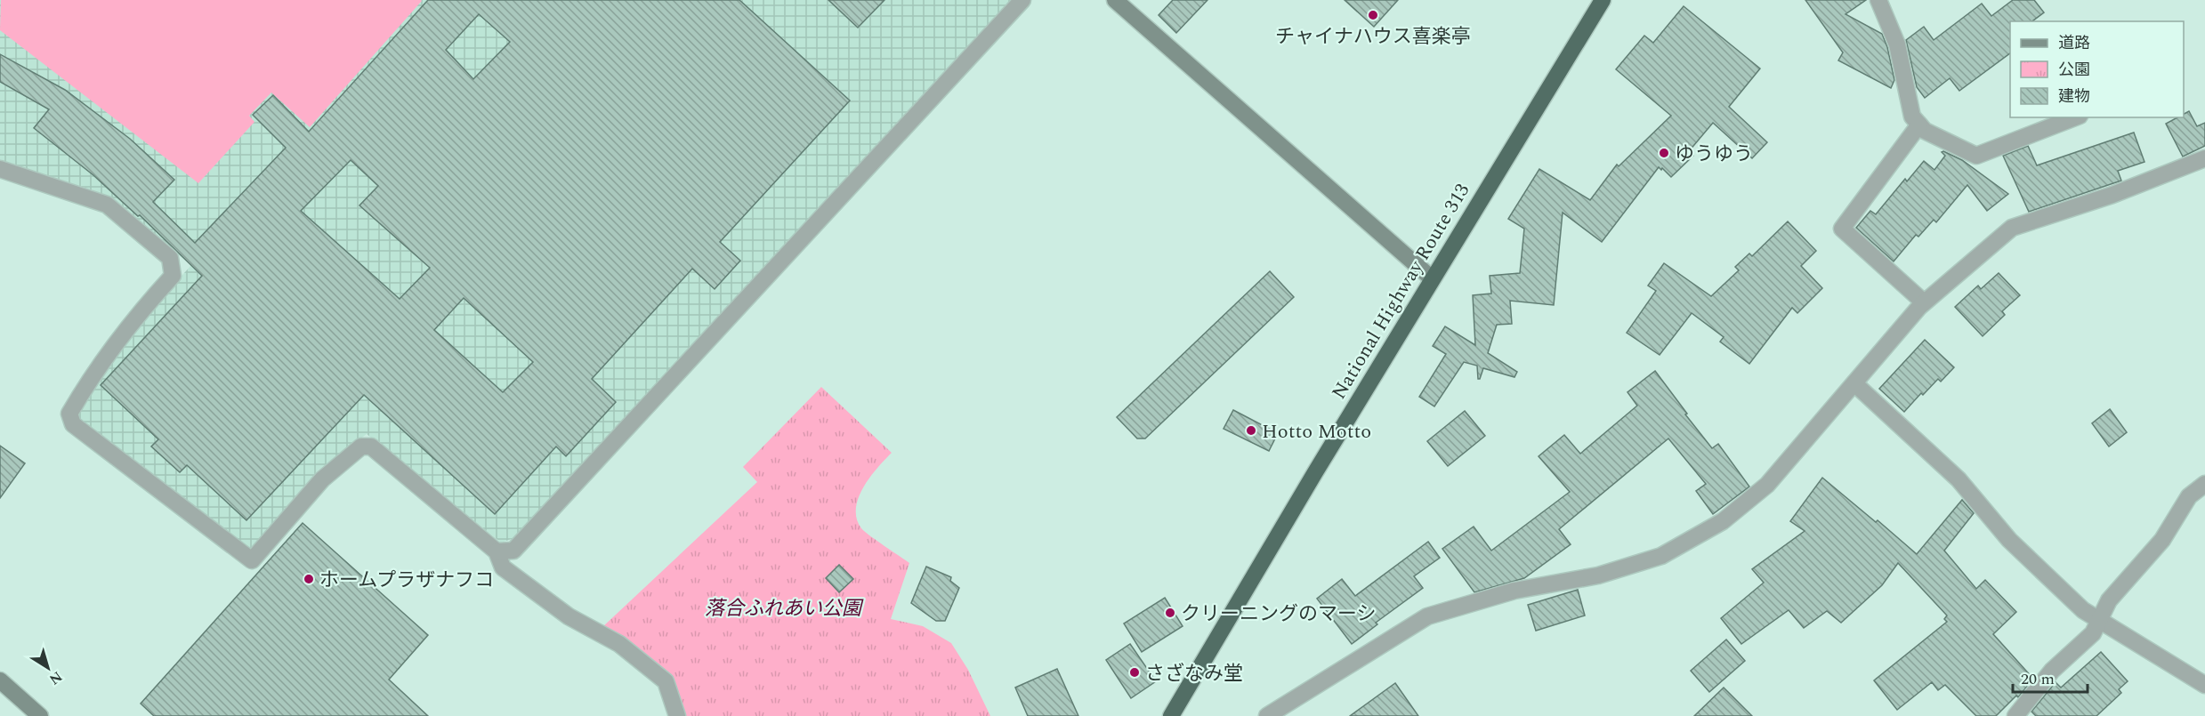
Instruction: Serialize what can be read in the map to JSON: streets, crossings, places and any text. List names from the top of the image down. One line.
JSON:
{"streets":{"highway":["National Highway Route 313"]},"parks":["落合ふれあい公園"],"places":["チャイナハウス喜楽亭","ゆうゆう","Hotto Motto","ホームプラザナフコ","クリーニングのマーシ","さざなみ堂"],"legend":["道路","公園","建物"],"scale_bar":"20 m","north":"bottom right"}
